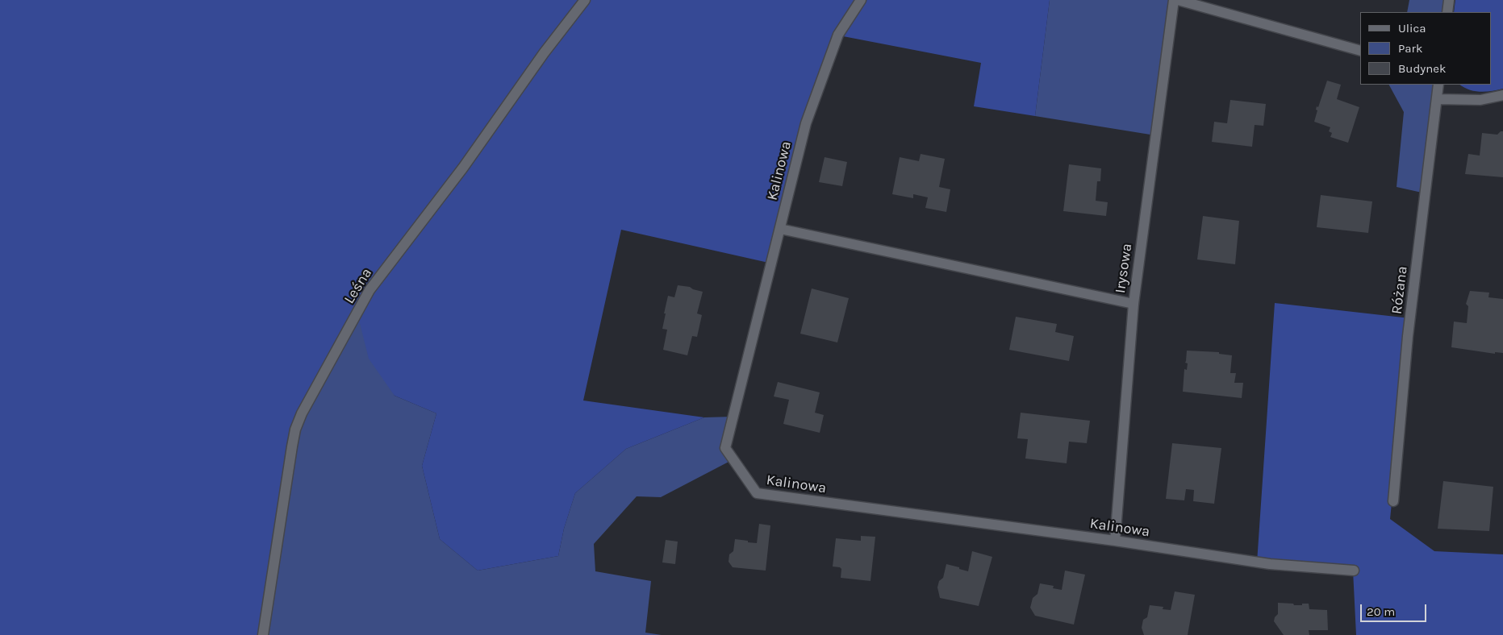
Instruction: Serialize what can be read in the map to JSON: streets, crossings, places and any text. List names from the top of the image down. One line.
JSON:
{"streets":{"street":["Kalinowa","Irysowa","Leśna","Różana"]},"crossings":[["Kalinowa","Irysowa"]],"legend":["Ulica","Park","Budynek"],"scale_bar":"20 m"}
